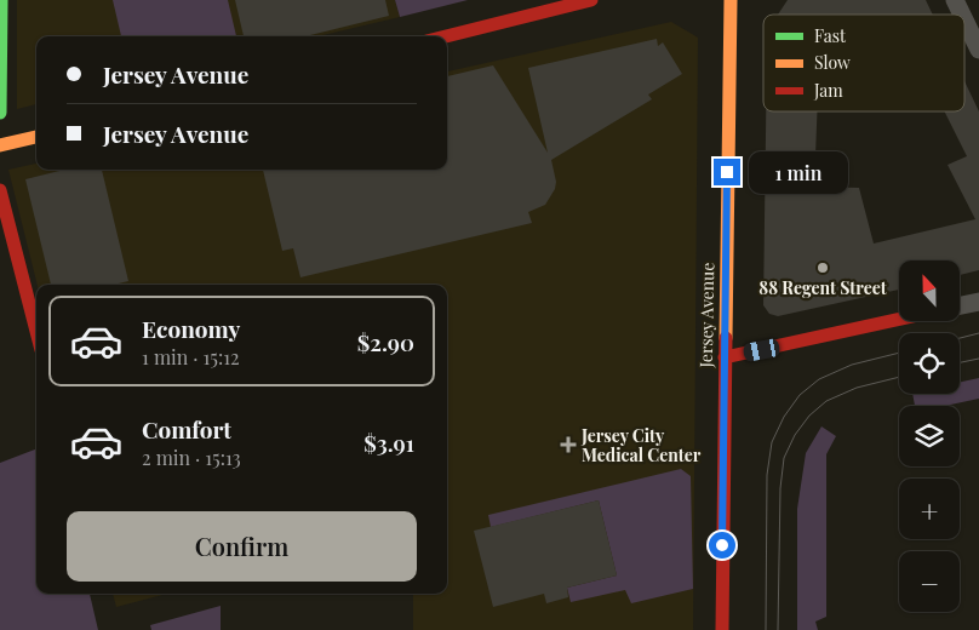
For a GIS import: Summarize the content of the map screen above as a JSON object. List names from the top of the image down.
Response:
{
  "streets": {
    "street": ["Jersey Avenue"]
  },
  "places": {
    "other": ["88 Regent Street"],
    "health": ["Jersey City Medical Center"]
  },
  "legend": ["Fast", "Slow", "Jam"],
  "north": "top",
  "page": {
    "banner": ["Jersey Avenue", "Jersey Avenue"],
    "bubble": "1 min",
    "map_buttons": ["+", "−"],
    "list": [
      {
        "name": "Economy",
        "note": "1 min · 15:12",
        "value": "$2.90"
      },
      {
        "name": "Comfort",
        "note": "2 min · 15:13",
        "value": "$3.91"
      }
    ],
    "buttons": "Confirm"
  }
}
